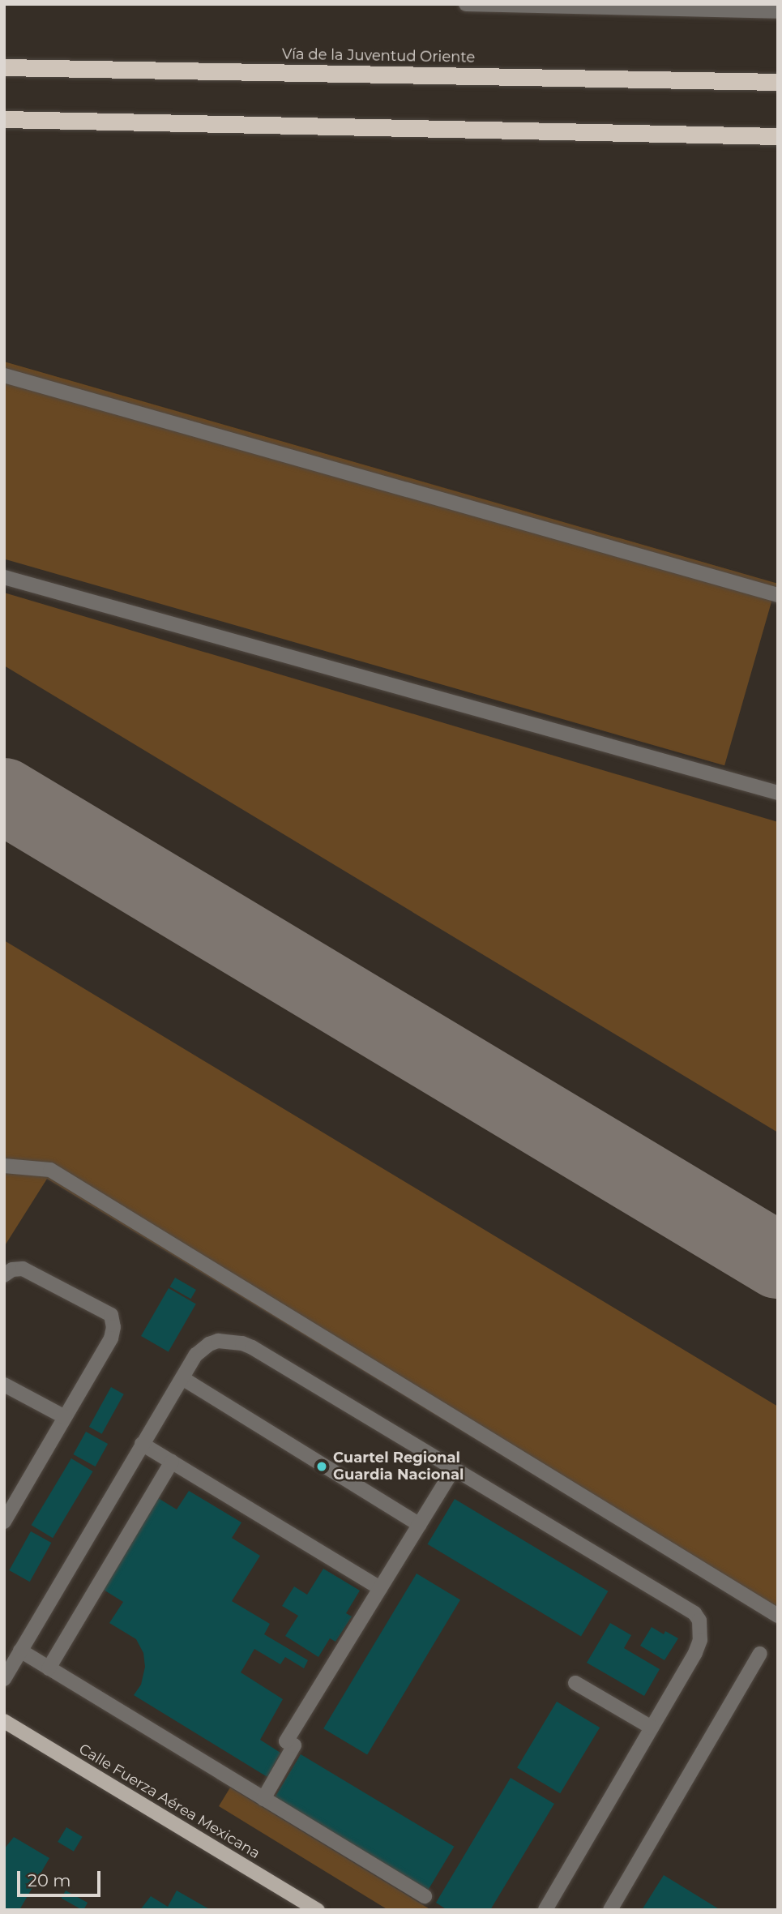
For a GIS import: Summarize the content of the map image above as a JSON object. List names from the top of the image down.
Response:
{
  "streets": {
    "highway": ["Vía de la Juventud Oriente"],
    "main road": ["Calle Fuerza Aérea Mexicana"]
  },
  "places": ["Cuartel Regional Guardia Nacional"],
  "scale_bar": "20 m"
}
